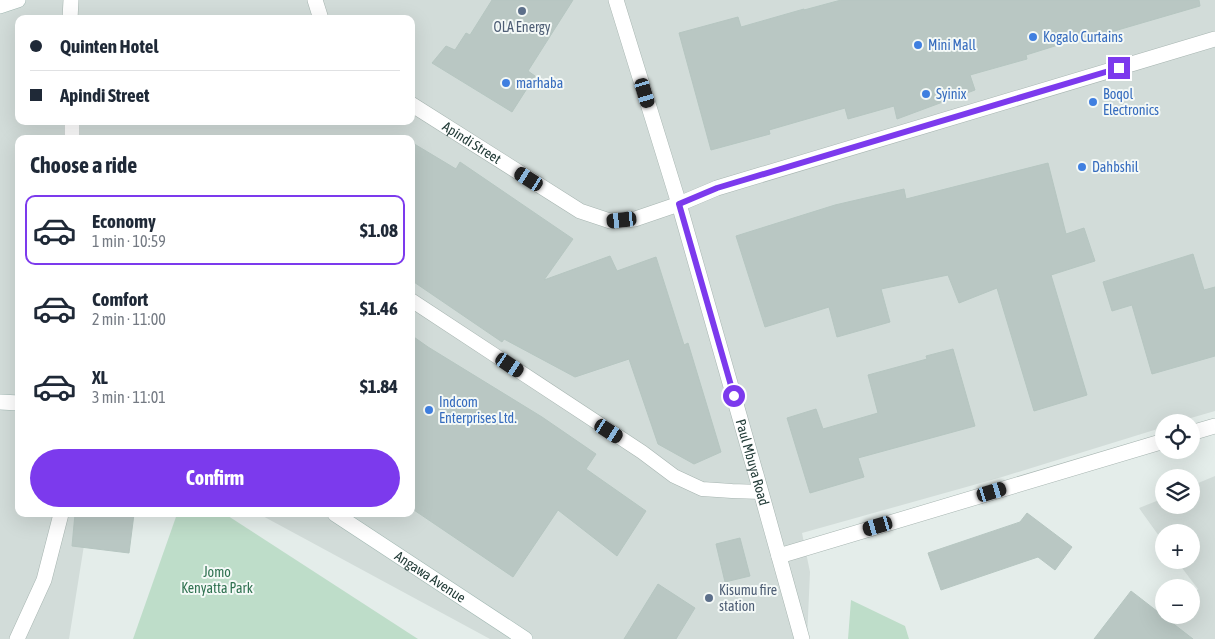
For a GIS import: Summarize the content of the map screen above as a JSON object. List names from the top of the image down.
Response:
{
  "streets": {
    "street": ["Apindi Street", "Paul Mbuya Road", "Angawa Avenue"]
  },
  "crossings": [
    ["Apindi Street", "Paul Mbuya Road"]
  ],
  "parks": ["Jomo Kenyatta Park"],
  "places": [
    "OLA Energy",
    "Kogalo Curtains",
    "Mini Mall",
    "marhaba",
    "Syinix",
    "Boqol Electronics",
    "Dahbshil",
    "Indcom Enterprises Ltd.",
    "Kisumu fire station"
  ],
  "page": {
    "banner": ["Quinten Hotel", "Apindi Street"],
    "heading": "Choose a ride",
    "list": [
      {
        "name": "Economy",
        "note": "1 min · 10:59",
        "value": "$1.08"
      },
      {
        "name": "Comfort",
        "note": "2 min · 11:00",
        "value": "$1.46"
      },
      {
        "name": "XL",
        "note": "3 min · 11:01",
        "value": "$1.84"
      }
    ],
    "map_buttons": ["+", "−"],
    "buttons": "Confirm"
  }
}
